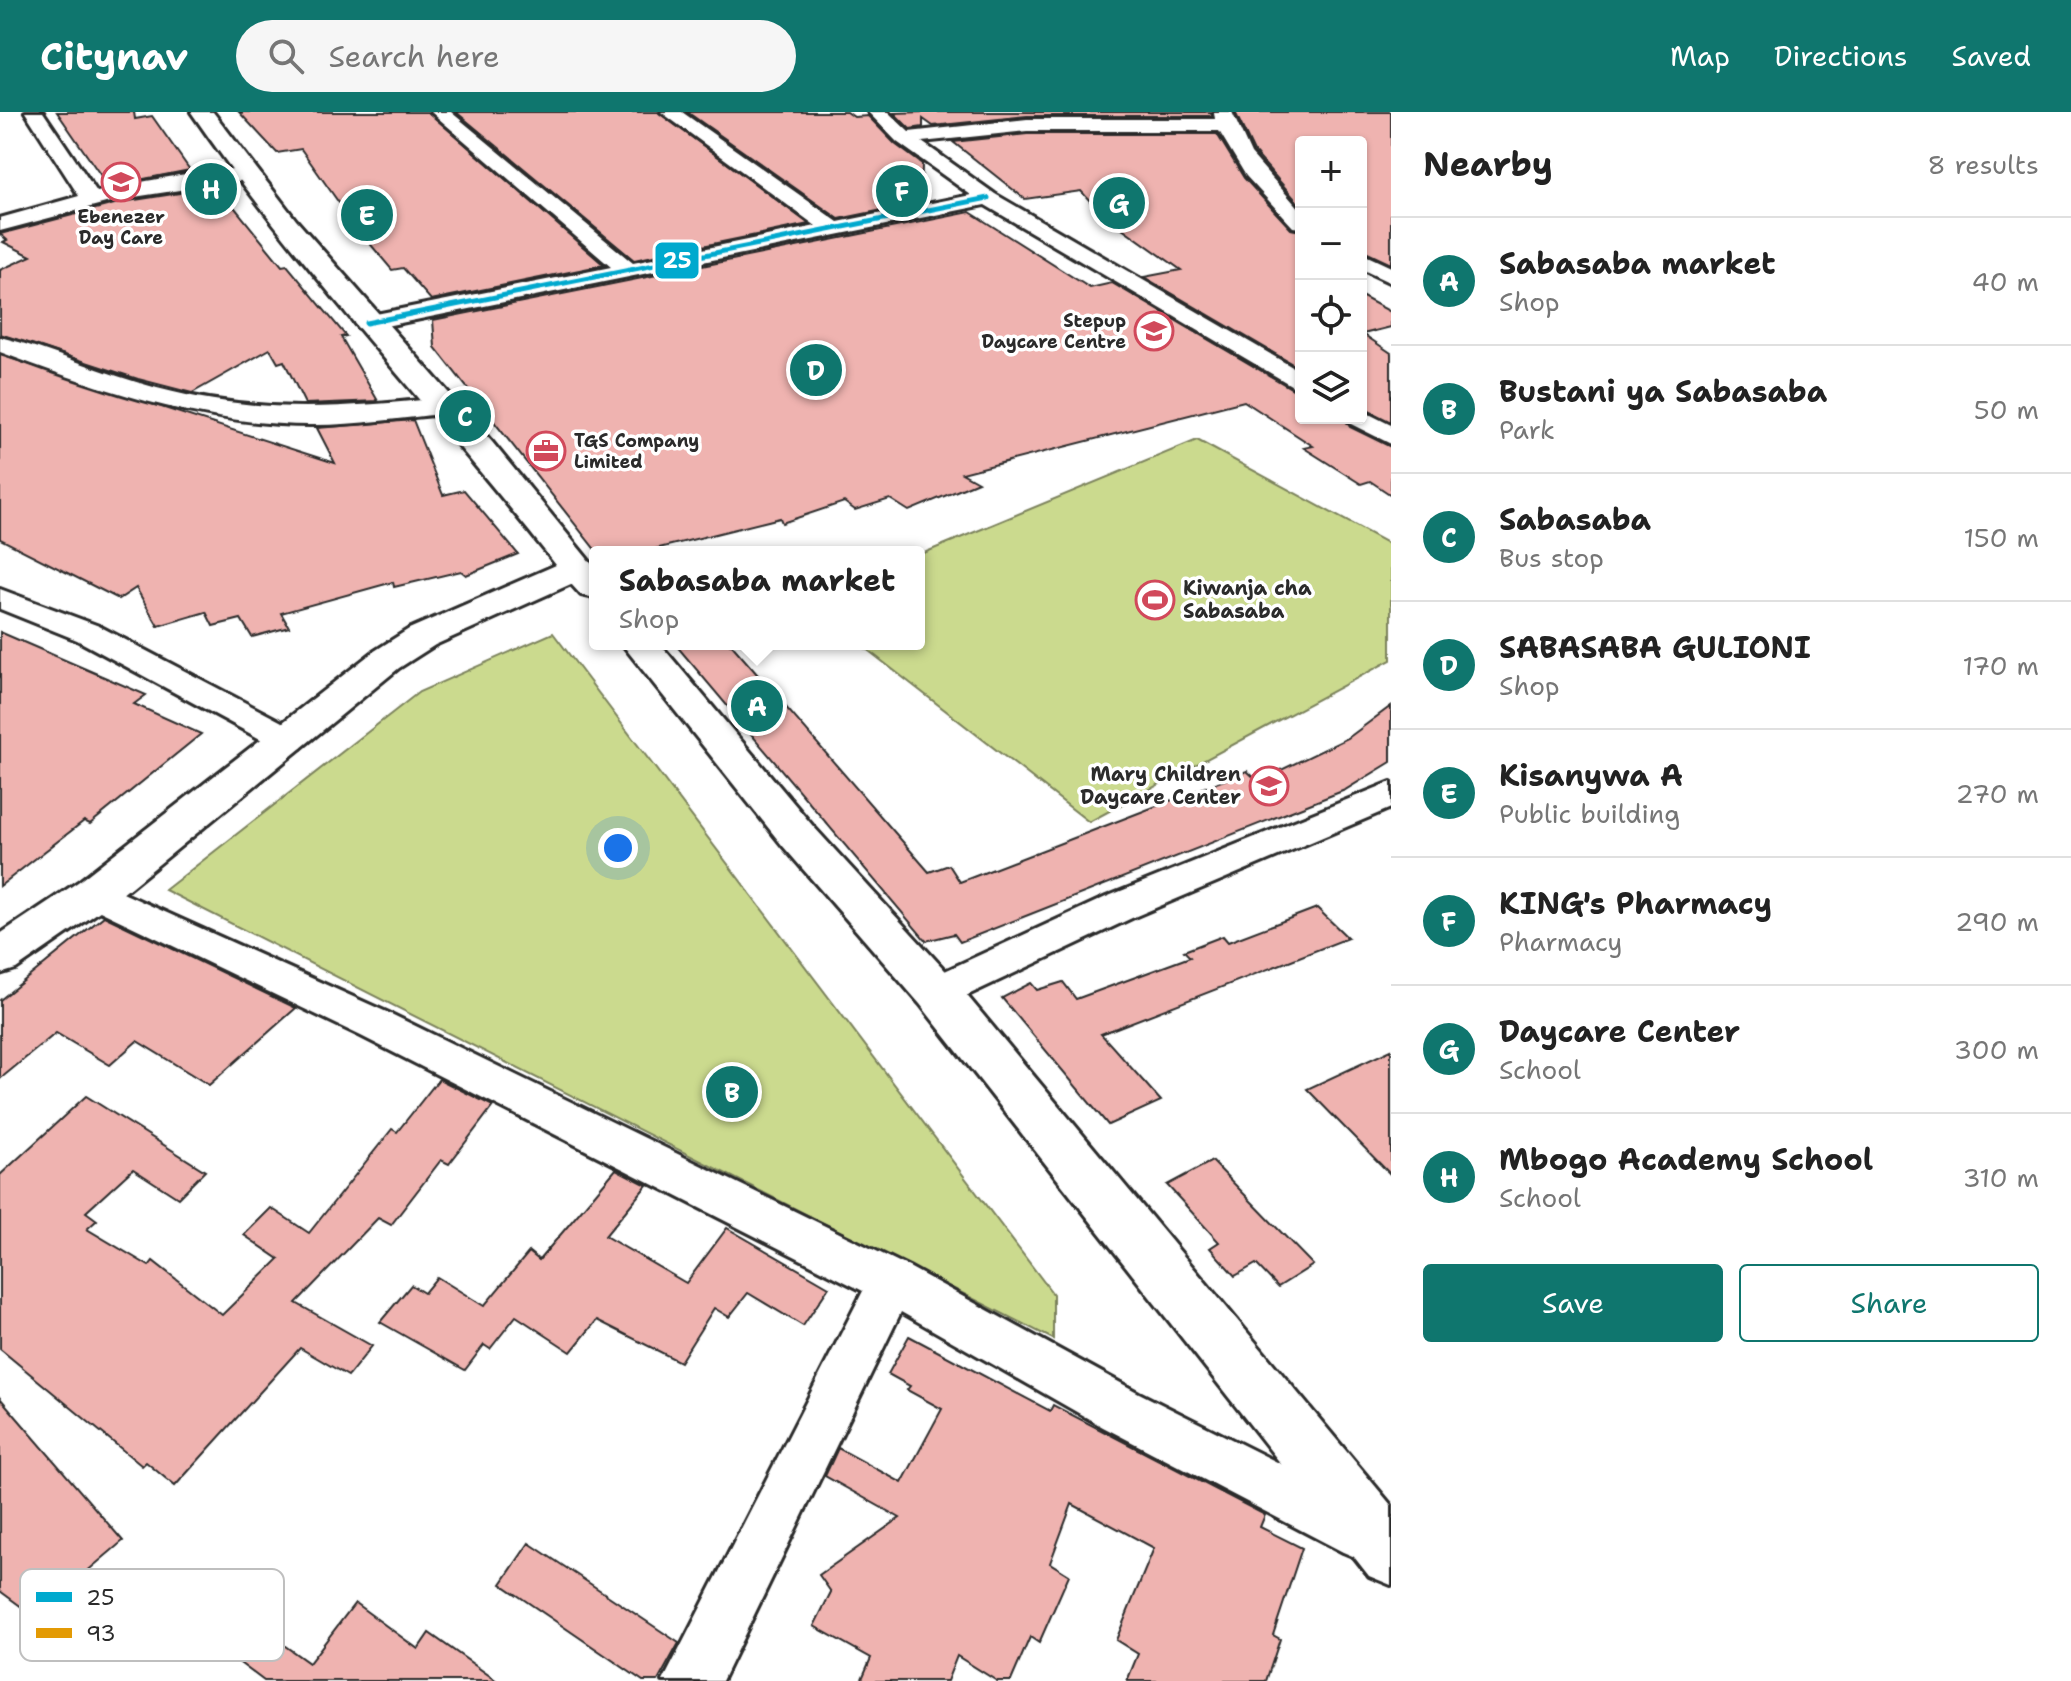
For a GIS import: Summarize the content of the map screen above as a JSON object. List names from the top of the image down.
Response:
{
  "places": {
    "school or university": ["Ebenezer Day Care", "Stepup Daycare Centre", "Mary Children Daycare Center"],
    "office": ["TGS Company Limited"],
    "sports": ["Kiwanja cha Sabasaba"]
  },
  "lines": ["transit line 25"],
  "legend": ["25", "93"],
  "page": {
    "header": "Citynav",
    "search": "Search here",
    "nav": ["Map", "Directions", "Saved"],
    "heading": ["Nearby", "8 results"],
    "map_buttons": ["+", "−"],
    "pins": [
      "H",
      "F",
      "G",
      "E",
      "D",
      "C",
      "A",
      "B"
    ],
    "list": [
      {
        "mark": "A",
        "name": "Sabasaba market",
        "note": "Shop",
        "value": "40 m"
      },
      {
        "mark": "B",
        "name": "Bustani ya Sabasaba",
        "note": "Park",
        "value": "50 m"
      },
      {
        "mark": "C",
        "name": "Sabasaba",
        "note": "Bus stop",
        "value": "150 m"
      },
      {
        "mark": "D",
        "name": "SABASABA GULIONI",
        "note": "Shop",
        "value": "170 m"
      },
      {
        "mark": "E",
        "name": "Kisanywa A",
        "note": "Public building",
        "value": "270 m"
      },
      {
        "mark": "F",
        "name": "KING's Pharmacy",
        "note": "Pharmacy",
        "value": "290 m"
      },
      {
        "mark": "G",
        "name": "Daycare Center",
        "note": "School",
        "value": "300 m"
      },
      {
        "mark": "H",
        "name": "Mbogo Academy School",
        "note": "School",
        "value": "310 m"
      }
    ],
    "popup": ["Sabasaba market", "Shop"],
    "buttons": ["Save", "Share"]
  }
}
